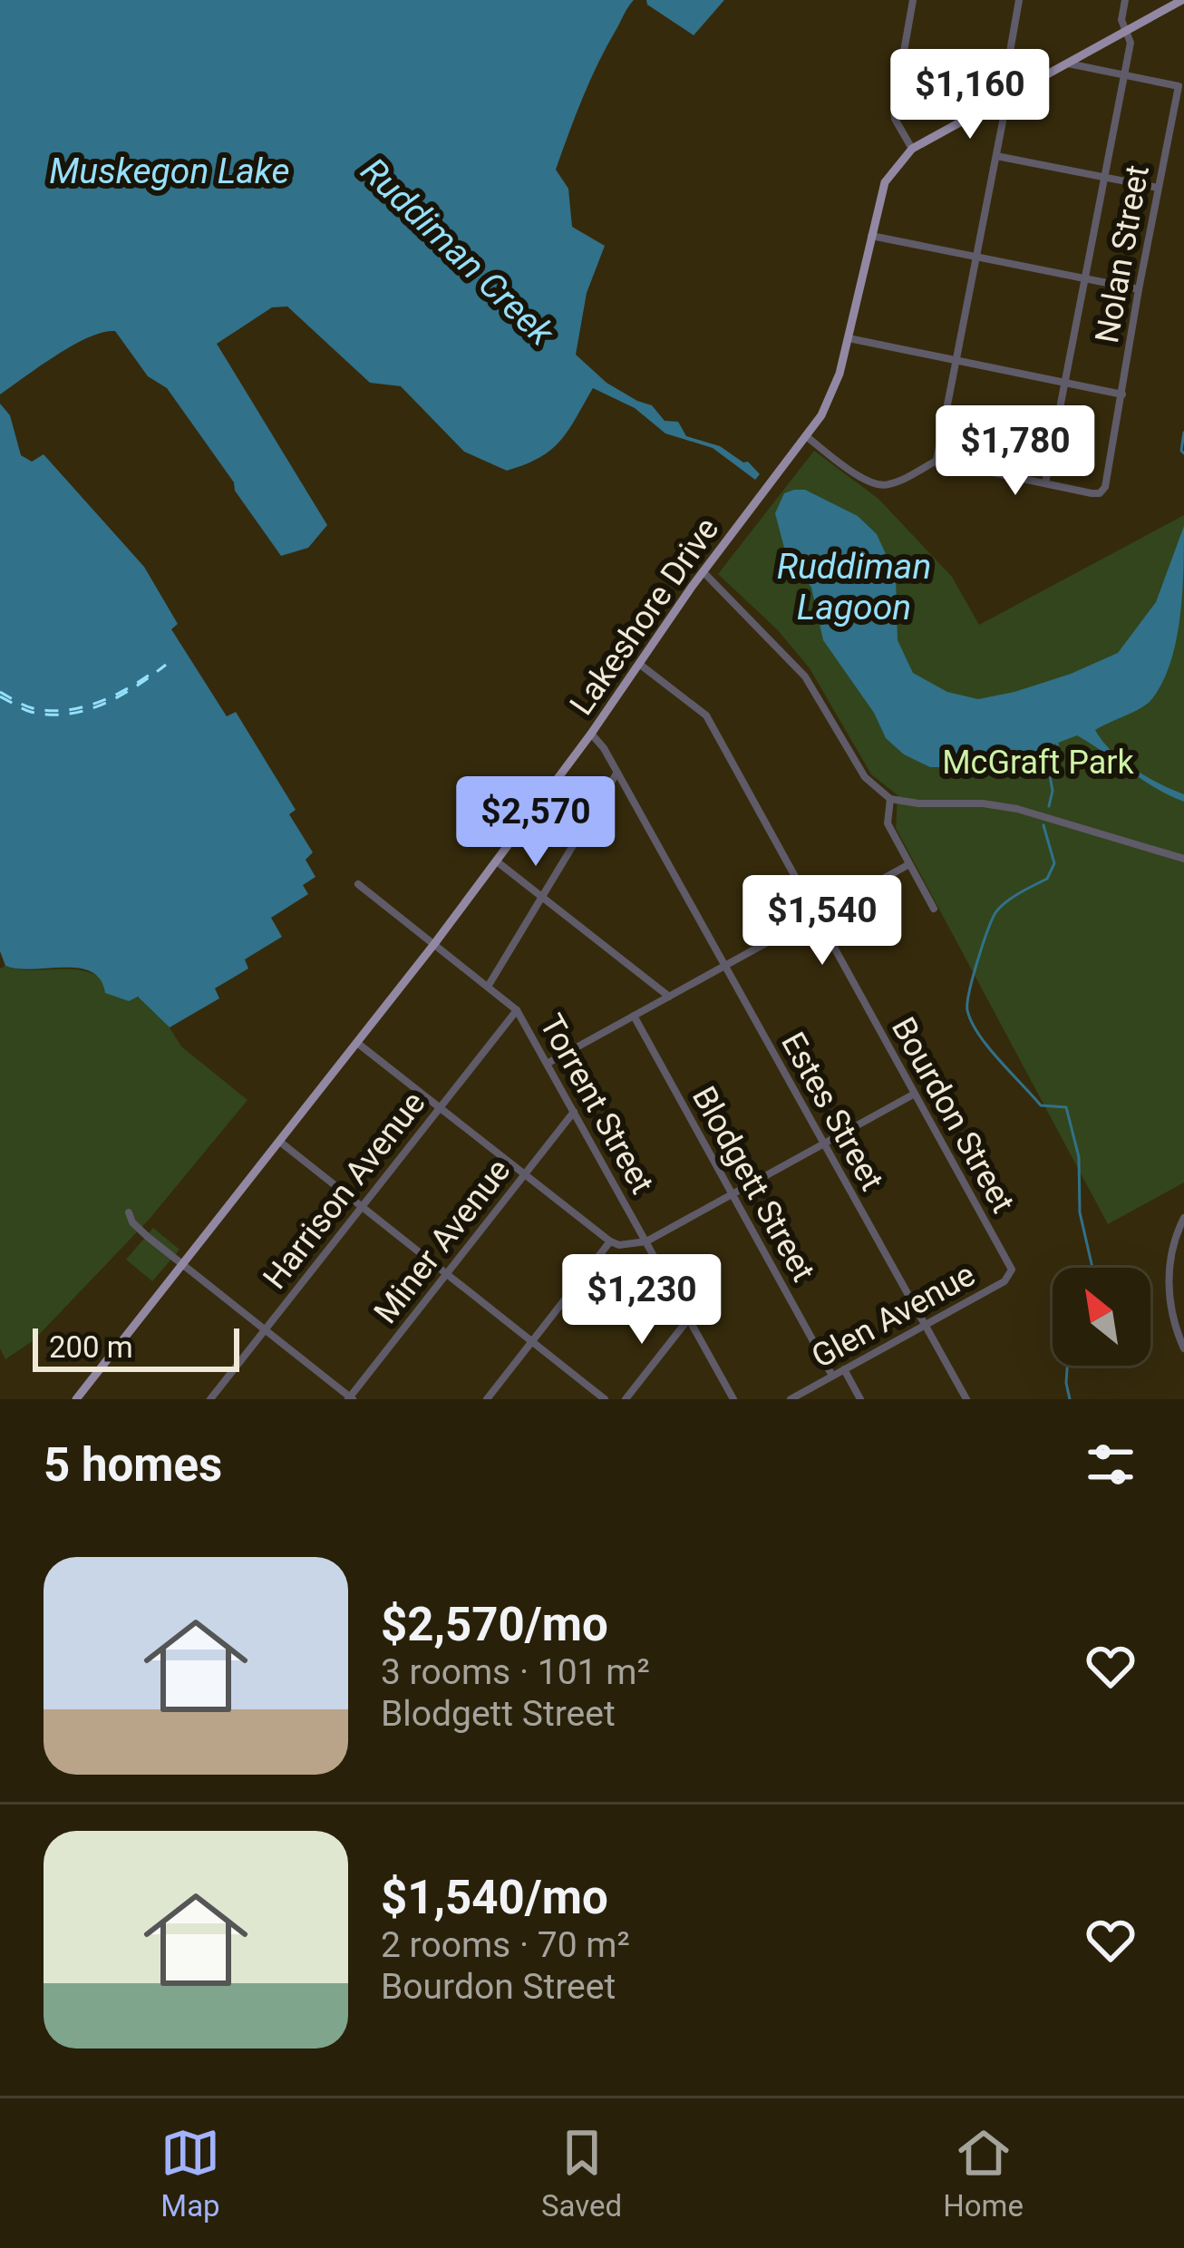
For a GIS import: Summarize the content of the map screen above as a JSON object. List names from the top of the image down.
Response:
{
  "streets": {
    "main road": ["Lakeshore Drive"],
    "street": [
      "Nolan Street",
      "Torrent Street",
      "Estes Street",
      "Bourdon Street",
      "Blodgett Street",
      "Harrison Avenue",
      "Miner Avenue",
      "Glen Avenue"
    ]
  },
  "crossings": [
    ["Lakeshore Drive", "Torrent Street"],
    ["Lakeshore Drive", "Estes Street"],
    ["Lakeshore Drive", "Bourdon Street"],
    ["Torrent Street", "Harrison Avenue"],
    ["Torrent Street", "Miner Avenue"],
    ["Estes Street", "Glen Avenue"],
    ["Bourdon Street", "Glen Avenue"],
    ["Blodgett Street", "Glen Avenue"]
  ],
  "water": ["Muskegon Lake", "Ruddiman Creek", "Ruddiman Lagoon"],
  "parks": ["McGraft Park"],
  "scale_bar": "200 m",
  "north": "top left",
  "page": {
    "price": [
      "$1,160",
      "$1,780",
      "$2,570",
      "$1,540",
      "$1,230"
    ],
    "scale": "200 m",
    "heading": "5 homes",
    "list": [
      {
        "name": "$2,570/mo",
        "note": "3 rooms · 101 m² · Blodgett Street"
      },
      {
        "name": "$1,540/mo",
        "note": "2 rooms · 70 m² · Bourdon Street"
      }
    ],
    "tabs": ["Map", "Saved", "Home"]
  }
}
